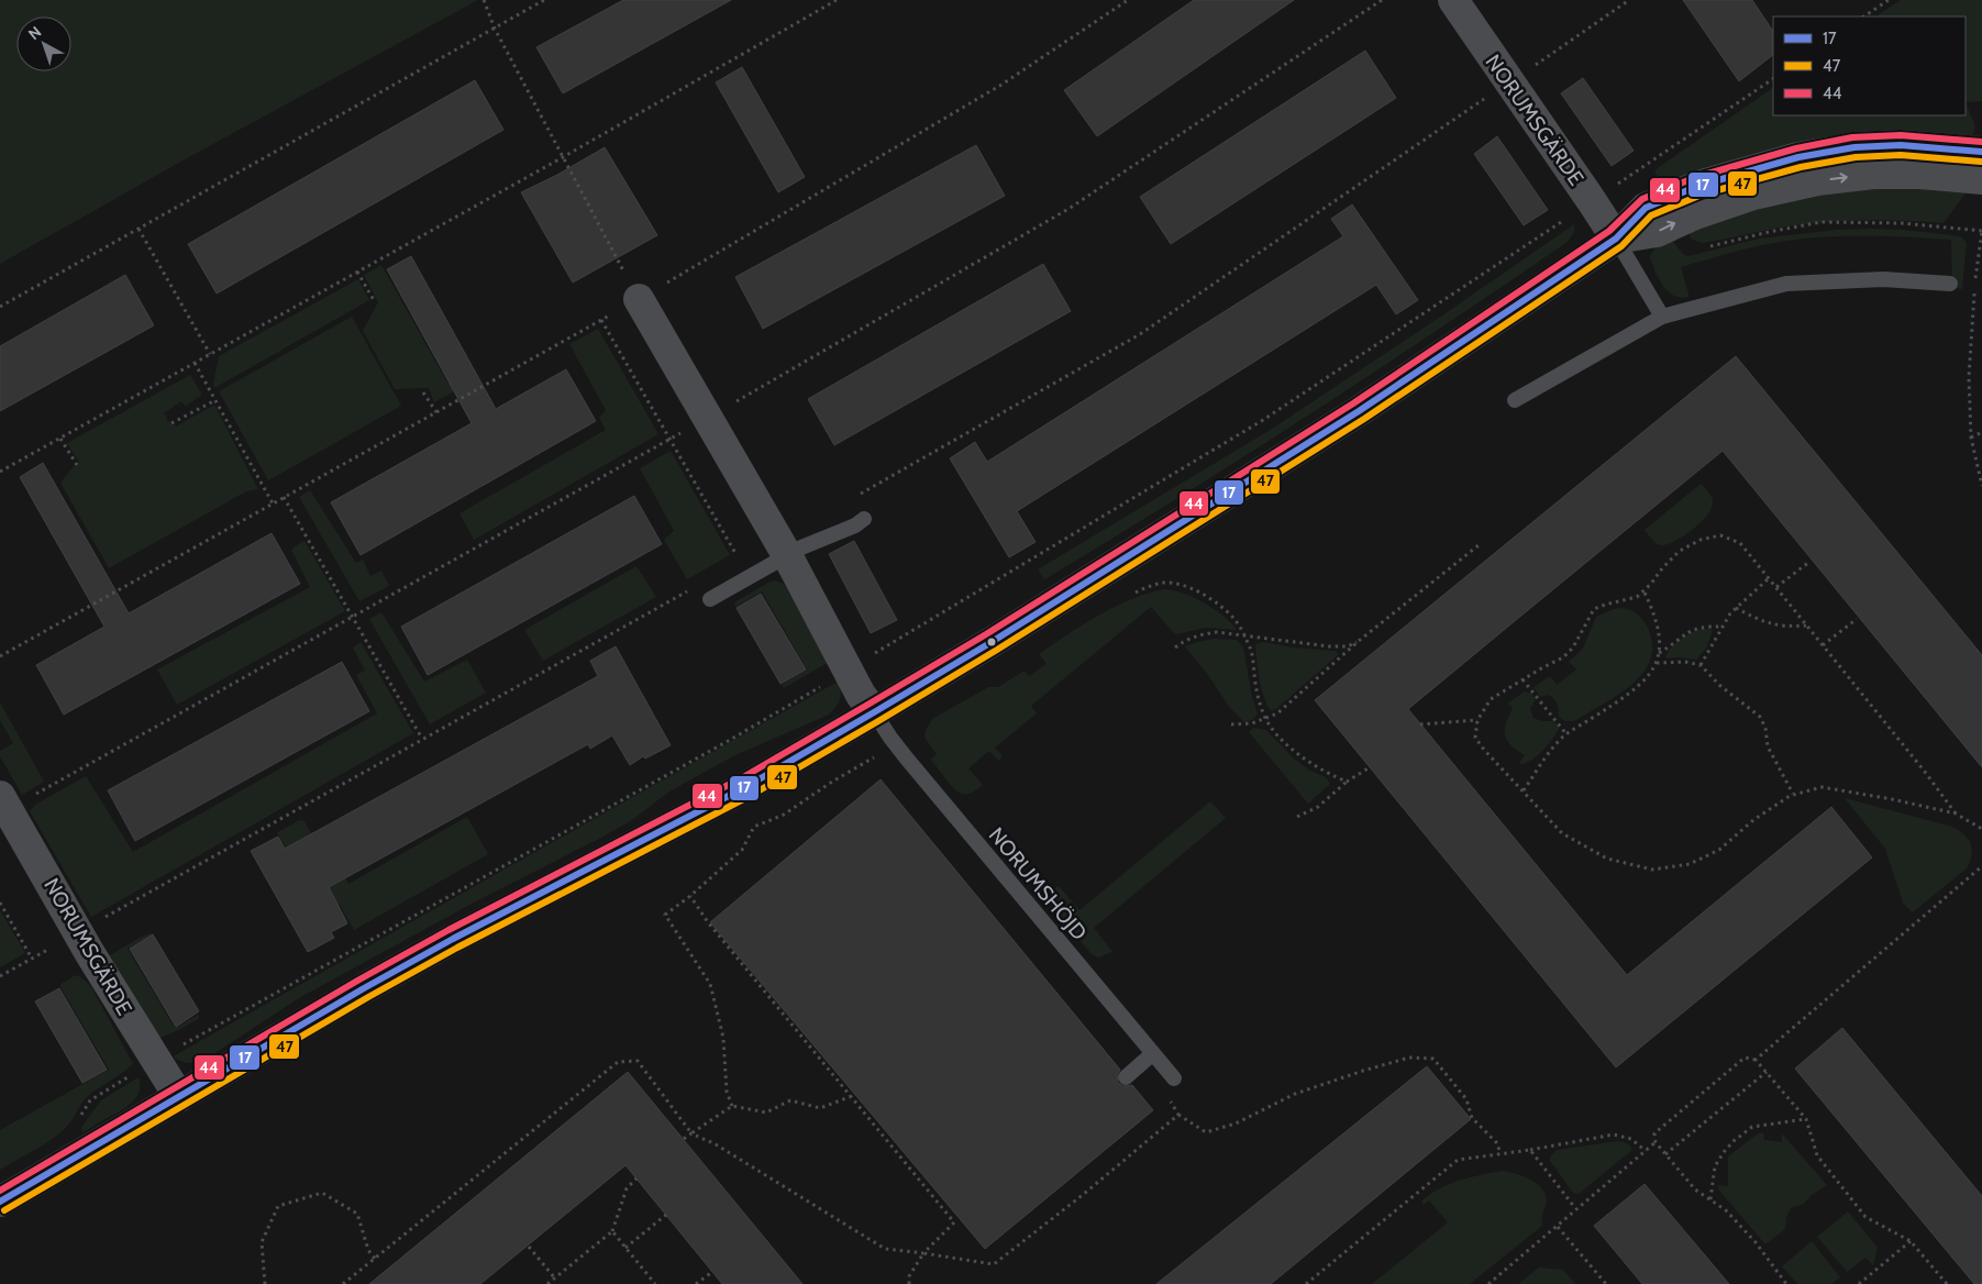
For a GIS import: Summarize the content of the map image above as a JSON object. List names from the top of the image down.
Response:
{
  "streets": {
    "street": ["NORUMSGÄRDE"],
    "lane": ["NORUMSHÖJD"]
  },
  "lines": ["transit line 44", "transit line 17", "transit line 47"],
  "legend": ["17", "47", "44"],
  "north": "top left"
}
